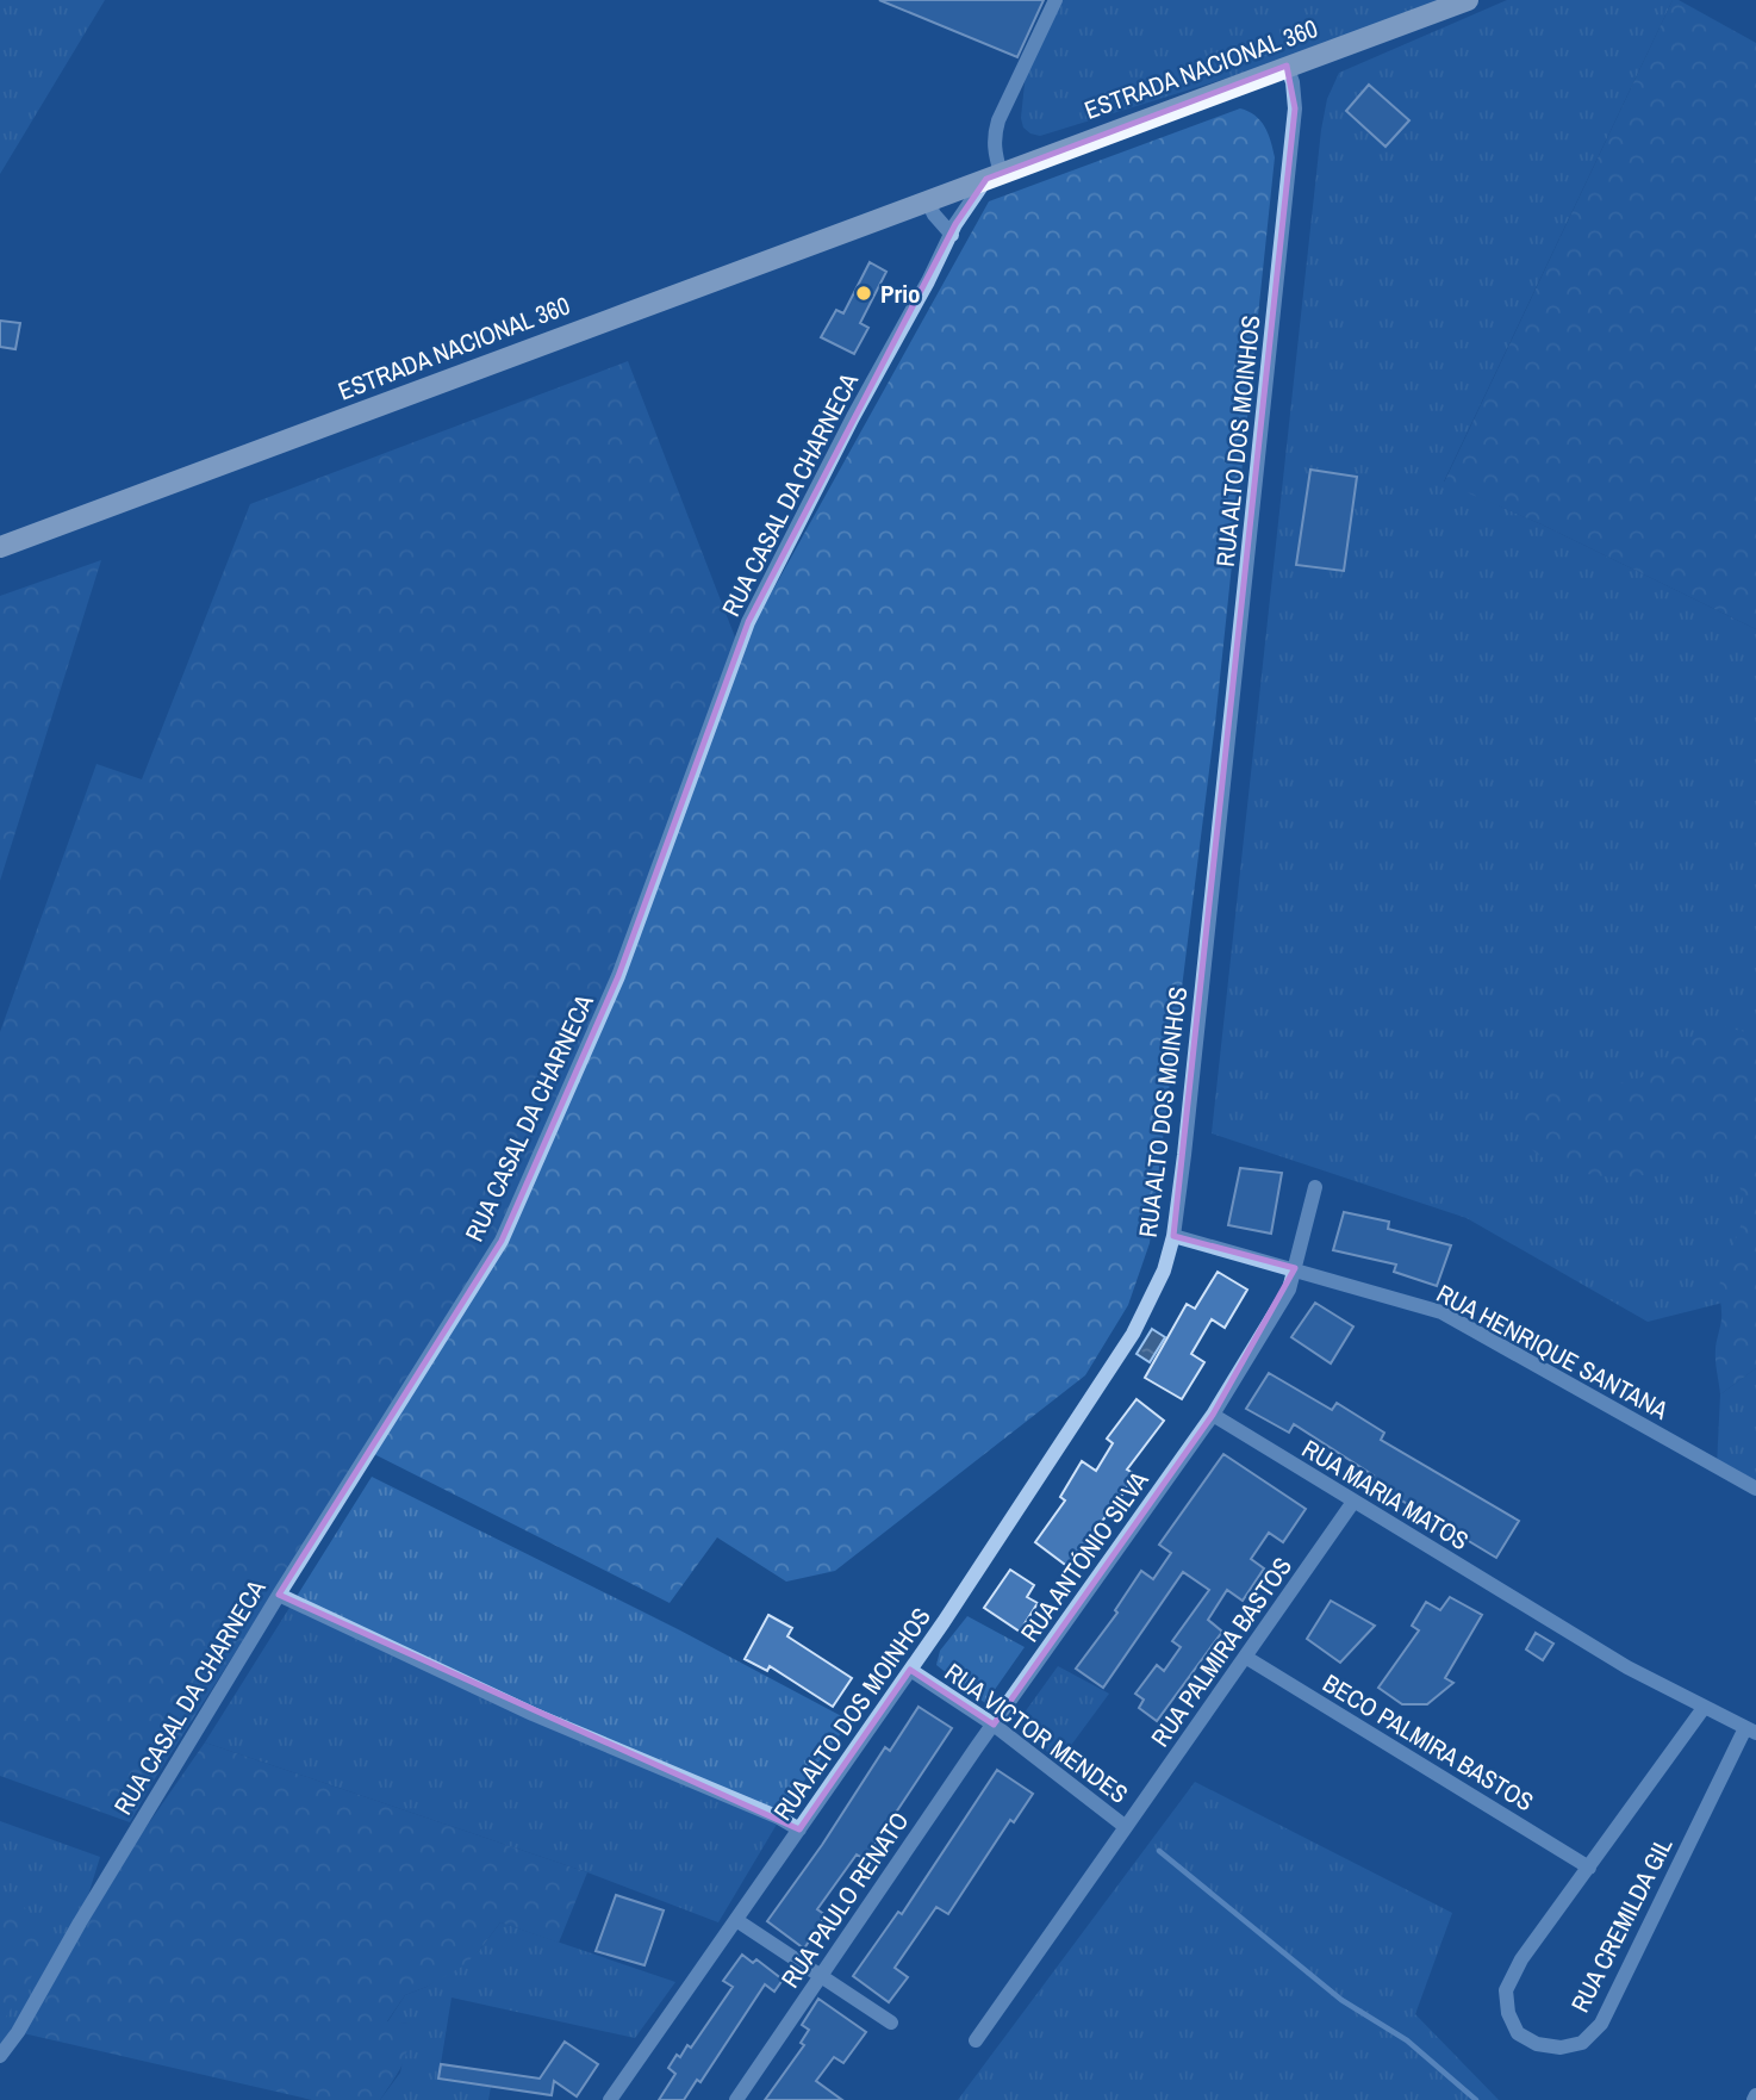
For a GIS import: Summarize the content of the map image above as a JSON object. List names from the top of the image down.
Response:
{
  "streets": {
    "main road": ["ESTRADA NACIONAL 360"],
    "street": [
      "RUA ALTO DOS MOINHOS",
      "RUA CASAL DA CHARNECA",
      "RUA HENRIQUE SANTANA",
      "RUA MARIA MATOS",
      "RUA ANTÓNIO SILVA",
      "RUA PALMIRA BASTOS",
      "RUA VICTOR MENDES",
      "BECO PALMIRA BASTOS",
      "RUA PAULO RENATO",
      "RUA CREMILDA GIL"
    ]
  },
  "crossings": [
    ["ESTRADA NACIONAL 360", "RUA ALTO DOS MOINHOS"],
    ["ESTRADA NACIONAL 360", "RUA CASAL DA CHARNECA"],
    ["RUA ALTO DOS MOINHOS", "RUA HENRIQUE SANTANA"],
    ["RUA ALTO DOS MOINHOS", "RUA VICTOR MENDES"],
    ["RUA MARIA MATOS", "RUA ANTÓNIO SILVA"],
    ["RUA MARIA MATOS", "RUA PALMIRA BASTOS"],
    ["RUA MARIA MATOS", "RUA CREMILDA GIL"],
    ["RUA ANTÓNIO SILVA", "RUA VICTOR MENDES"],
    ["RUA ANTÓNIO SILVA", "RUA PAULO RENATO"],
    ["RUA PALMIRA BASTOS", "RUA VICTOR MENDES"],
    ["RUA PALMIRA BASTOS", "BECO PALMIRA BASTOS"],
    ["RUA VICTOR MENDES", "RUA PAULO RENATO"],
    ["BECO PALMIRA BASTOS", "RUA CREMILDA GIL"]
  ],
  "places": ["Prio"]
}
